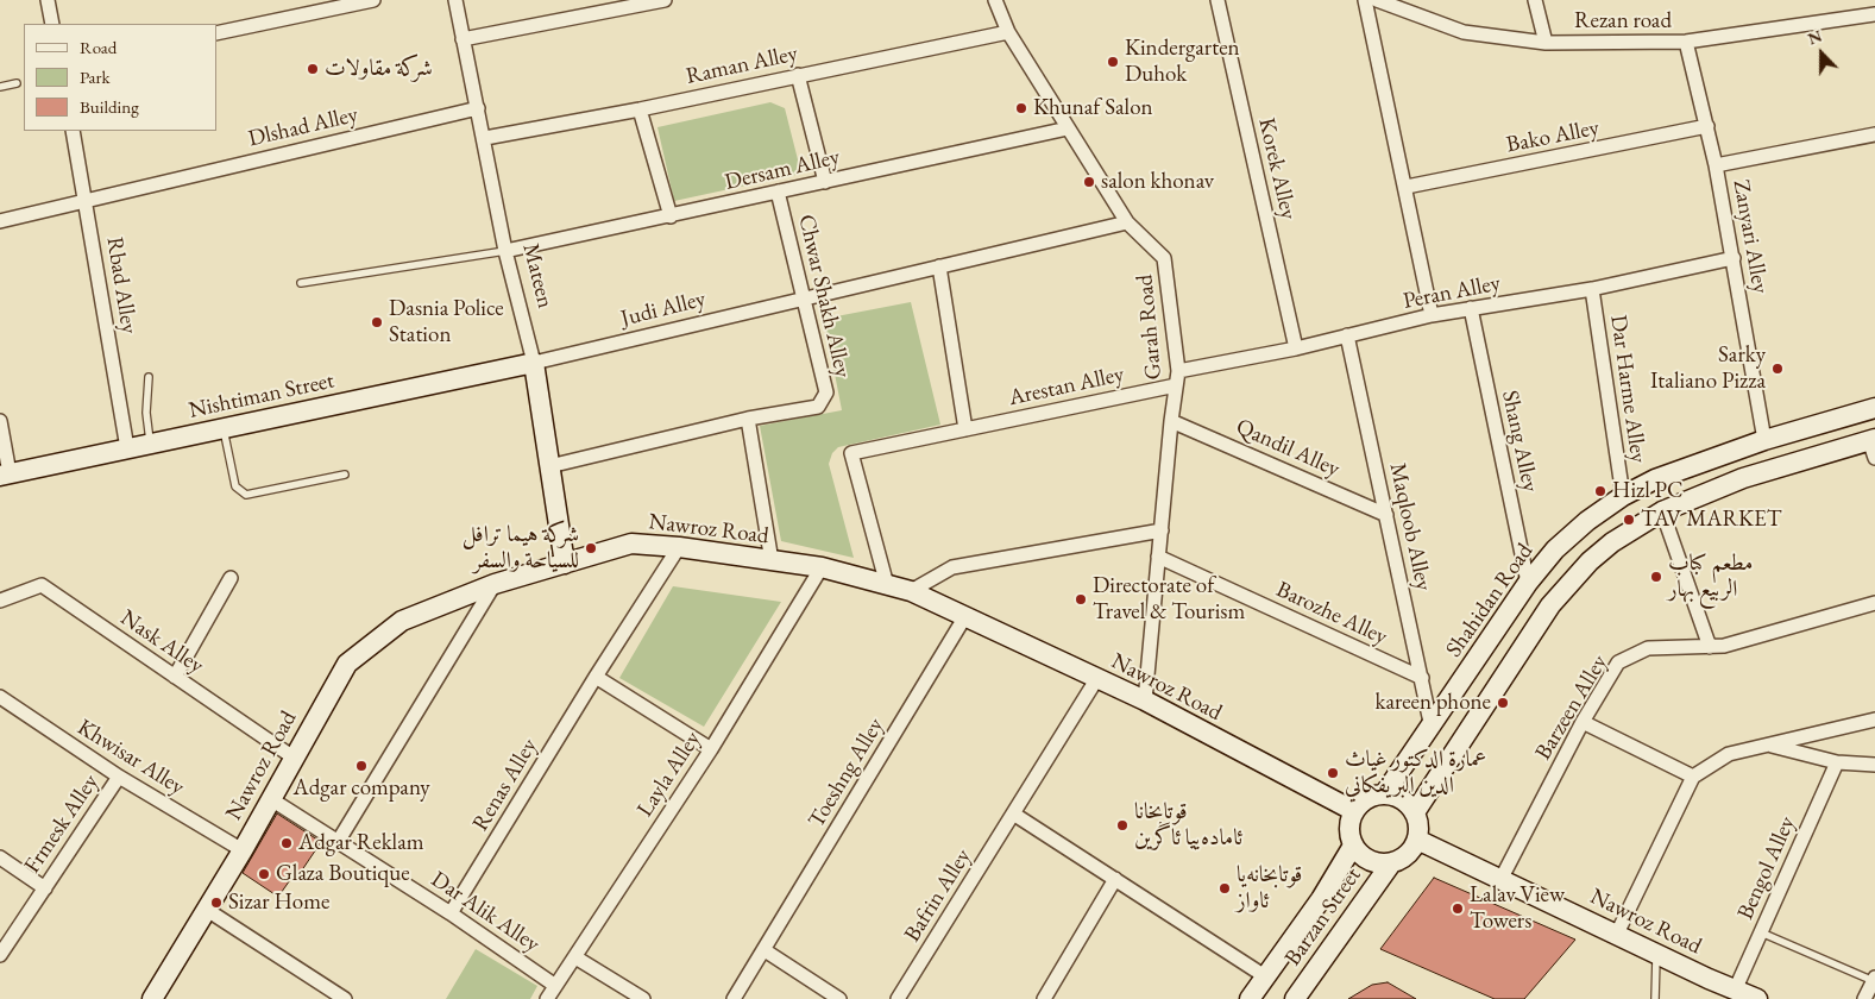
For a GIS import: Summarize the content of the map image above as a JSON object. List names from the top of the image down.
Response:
{
  "streets": {
    "street": [
      "Rezan road",
      "Raman Alley",
      "Dlshad Alley",
      "Bako Alley",
      "Korek Alley",
      "Dersam Alley",
      "Zanyari Alley",
      "Mateen",
      "Rbad Alley",
      "Peran Alley",
      "Chwar Shakh Alley",
      "Judi Alley",
      "Garah Road",
      "Arestan Alley",
      "Dar Harme Alley",
      "Nishtiman Street",
      "Shang Alley",
      "Qandil Alley",
      "Maqloob Alley",
      "Nawroz Road",
      "Shahidan Road",
      "Barozhe Alley",
      "Nask Alley",
      "Barzeen Alley",
      "Khwisar Alley",
      "Toeshng Alley",
      "Layla Alley",
      "Renas Alley",
      "Frmesk Alley",
      "Bengol Alley",
      "Bafrin Alley",
      "Dar Alik Alley",
      "Barzan Street"
    ]
  },
  "crossings": [
    ["Rezan road", "Zanyari Alley"],
    ["Raman Alley", "Mateen"],
    ["Raman Alley", "Garah Road"],
    ["Dlshad Alley", "Mateen"],
    ["Dlshad Alley", "Rbad Alley"],
    ["Bako Alley", "Zanyari Alley"],
    ["Korek Alley", "Peran Alley"],
    ["Dersam Alley", "Mateen"],
    ["Dersam Alley", "Chwar Shakh Alley"],
    ["Dersam Alley", "Garah Road"],
    ["Zanyari Alley", "Peran Alley"],
    ["Zanyari Alley", "Shahidan Road"],
    ["Mateen", "Judi Alley"],
    ["Mateen", "Nishtiman Street"],
    ["Mateen", "Nawroz Road"],
    ["Rbad Alley", "Nishtiman Street"],
    ["Peran Alley", "Garah Road"],
    ["Peran Alley", "Dar Harme Alley"],
    ["Peran Alley", "Shang Alley"],
    ["Peran Alley", "Maqloob Alley"],
    ["Chwar Shakh Alley", "Judi Alley"],
    ["Judi Alley", "Garah Road"],
    ["Judi Alley", "Nishtiman Street"],
    ["Garah Road", "Arestan Alley"],
    ["Garah Road", "Qandil Alley"],
    ["Garah Road", "Nawroz Road"],
    ["Garah Road", "Barozhe Alley"],
    ["Arestan Alley", "Nawroz Road"],
    ["Dar Harme Alley", "Shahidan Road"],
    ["Shang Alley", "Shahidan Road"],
    ["Qandil Alley", "Maqloob Alley"],
    ["Maqloob Alley", "Shahidan Road"],
    ["Maqloob Alley", "Barozhe Alley"],
    ["Nawroz Road", "Shahidan Road"],
    ["Nawroz Road", "Nask Alley"],
    ["Nawroz Road", "Barzeen Alley"],
    ["Nawroz Road", "Khwisar Alley"],
    ["Nawroz Road", "Toeshng Alley"],
    ["Nawroz Road", "Layla Alley"],
    ["Nawroz Road", "Renas Alley"],
    ["Nawroz Road", "Bengol Alley"],
    ["Nawroz Road", "Bafrin Alley"],
    ["Nawroz Road", "Dar Alik Alley"],
    ["Nawroz Road", "Barzan Street"],
    ["Shahidan Road", "Barzan Street"],
    ["Khwisar Alley", "Frmesk Alley"],
    ["Layla Alley", "Dar Alik Alley"],
    ["Renas Alley", "Dar Alik Alley"]
  ],
  "places": [
    "Kindergarten Duhok",
    "شركة مقاولات",
    "Khunaf Salon",
    "salon khonav",
    "Dasnia Police Station",
    "Sarky Italiano Pizza",
    "Hizl PC",
    "TAV MARKET",
    "شركة هيما ترافل للسياحة والسفر",
    "مطعم كباب الربيع بهار",
    "Directorate of Travel & Tourism",
    "kareen phone",
    "Adgar company",
    "عمارة الدكتور غياث الدين البريفكاني",
    "قوتابخانا ئامادەییا ئاگرین",
    "Adgar Reklam",
    "Glaza Boutique",
    "قوتابخانەیا ئاواز",
    "Sizar Home",
    "Lalav View Towers"
  ],
  "legend": ["Road", "Park", "Building"],
  "north": "top"
}
